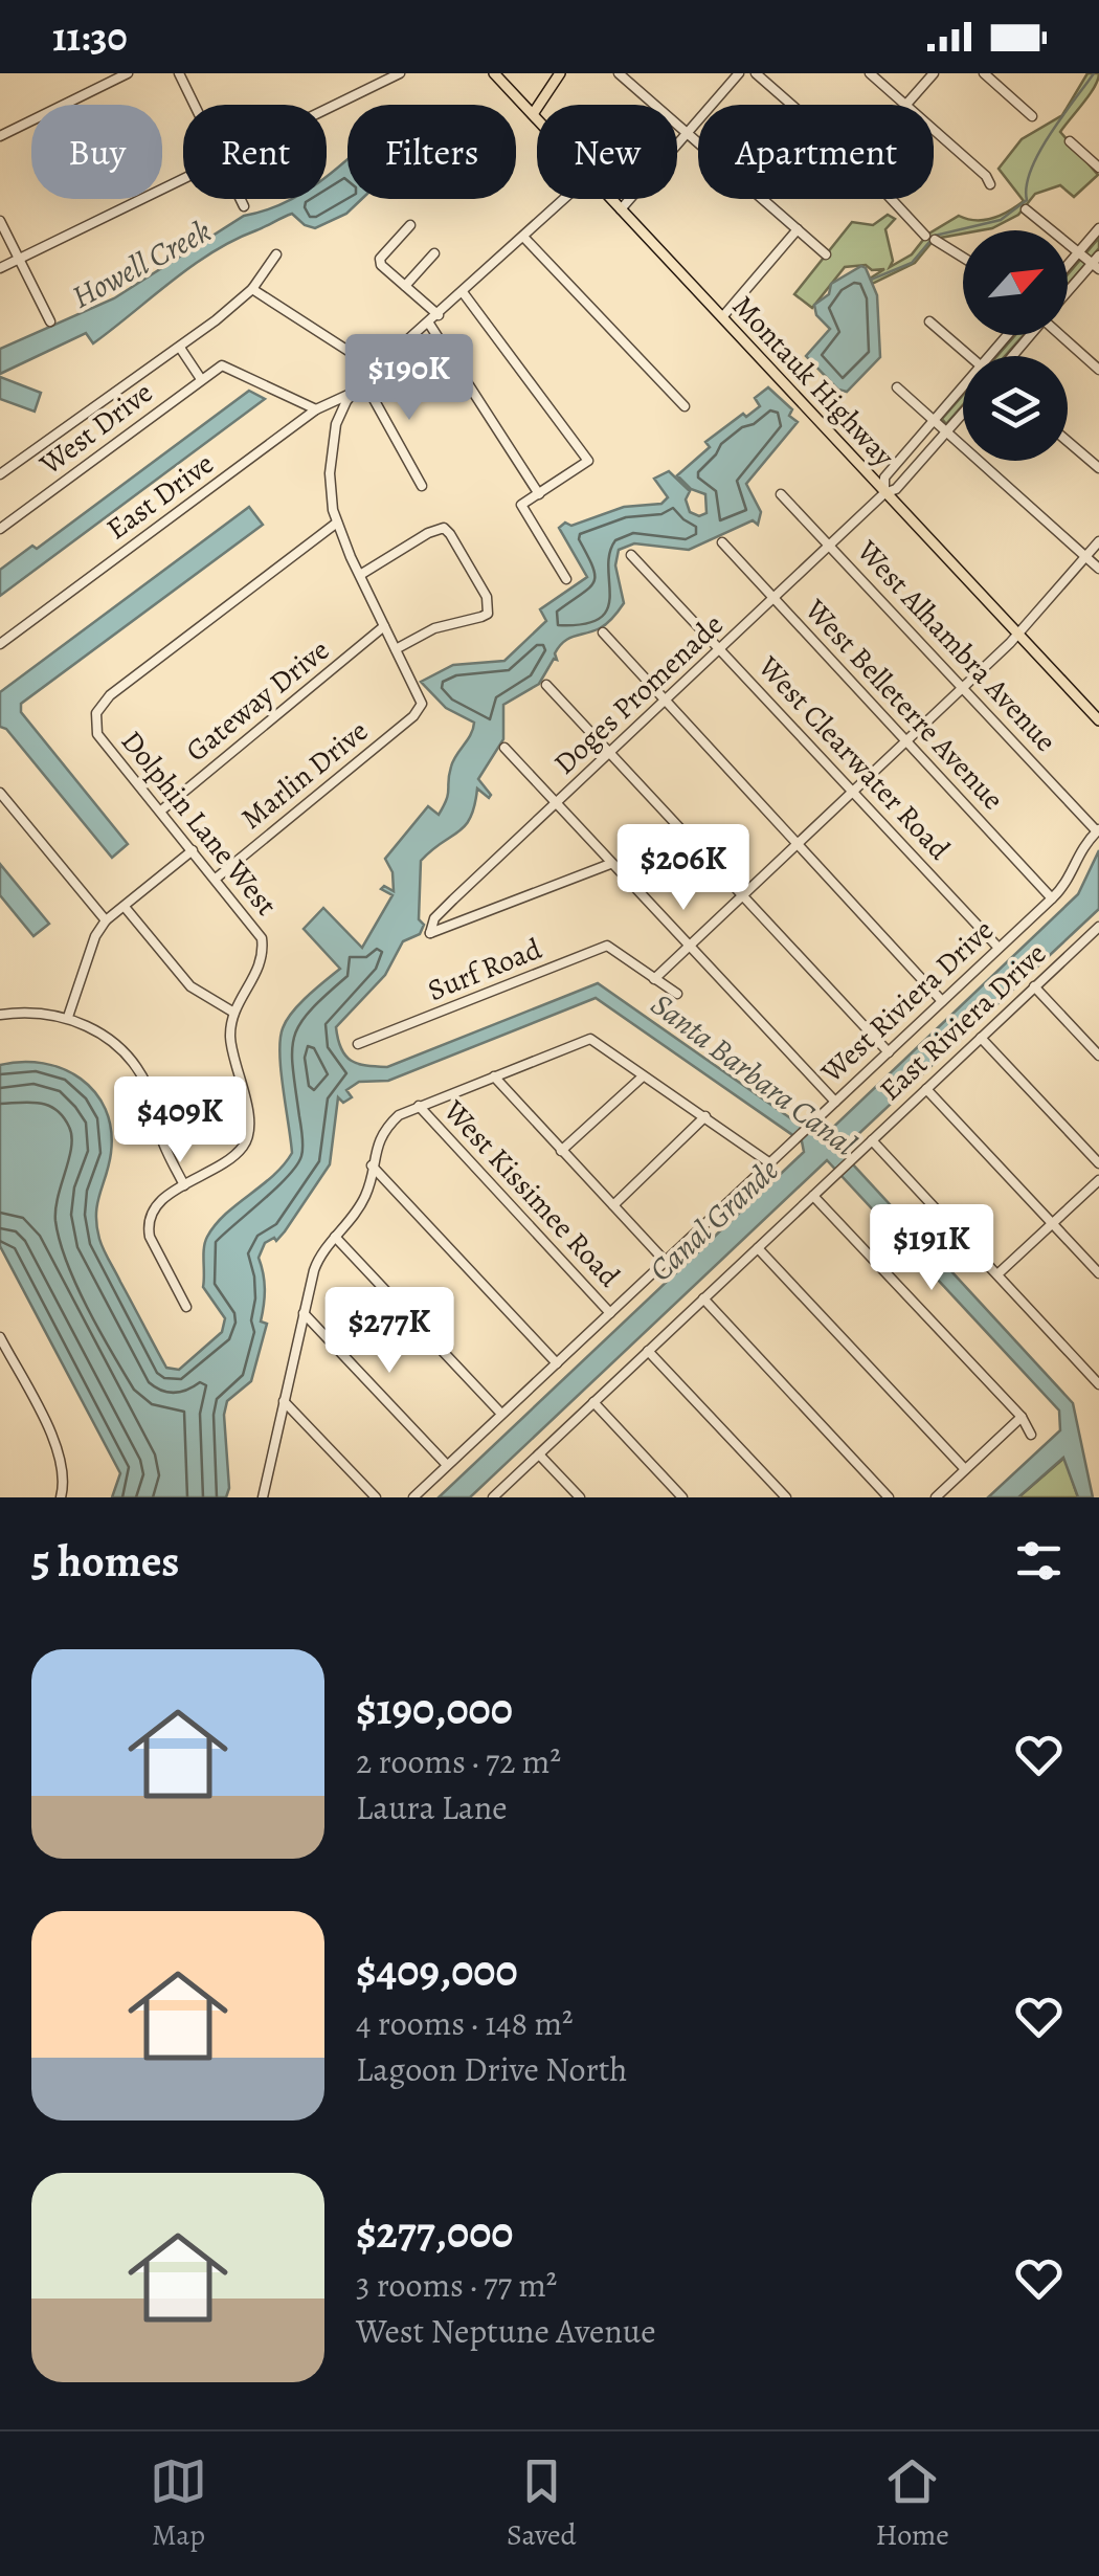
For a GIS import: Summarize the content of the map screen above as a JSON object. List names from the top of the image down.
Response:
{
  "streets": {
    "main road": ["Montauk Highway"],
    "street": [
      "West Drive",
      "East Drive",
      "West Alhambra Avenue",
      "Doges Promenade",
      "Gateway Drive",
      "West Belleterre Avenue",
      "West Clearwater Road",
      "Marlin Drive",
      "Dolphin Lane West",
      "Surf Road",
      "West Riviera Drive",
      "East Riviera Drive",
      "West Kissimee Road"
    ]
  },
  "crossings": [
    ["Montauk Highway", "Doges Promenade"],
    ["West Drive", "East Drive"],
    ["West Alhambra Avenue", "Doges Promenade"],
    ["West Alhambra Avenue", "West Riviera Drive"],
    ["Doges Promenade", "West Belleterre Avenue"],
    ["Doges Promenade", "West Clearwater Road"],
    ["Gateway Drive", "Dolphin Lane West"],
    ["West Belleterre Avenue", "West Riviera Drive"],
    ["West Clearwater Road", "West Riviera Drive"],
    ["Marlin Drive", "Dolphin Lane West"],
    ["West Riviera Drive", "West Kissimee Road"]
  ],
  "water": ["Howell Creek", "Santa Barbara Canal", "Canal Grande"],
  "north": "top right",
  "page": {
    "status": "11:30",
    "chip": [
      "Buy",
      "Rent",
      "Filters",
      "New",
      "Apartment"
    ],
    "price": [
      "$190K",
      "$206K",
      "$409K",
      "$191K",
      "$277K"
    ],
    "heading": "5 homes",
    "list": [
      {
        "name": "$190,000",
        "note": "2 rooms · 72 m² · Laura Lane"
      },
      {
        "name": "$409,000",
        "note": "4 rooms · 148 m² · Lagoon Drive North"
      },
      {
        "name": "$277,000",
        "note": "3 rooms · 77 m² · West Neptune Avenue"
      }
    ],
    "tabs": ["Map", "Saved", "Home"]
  }
}
